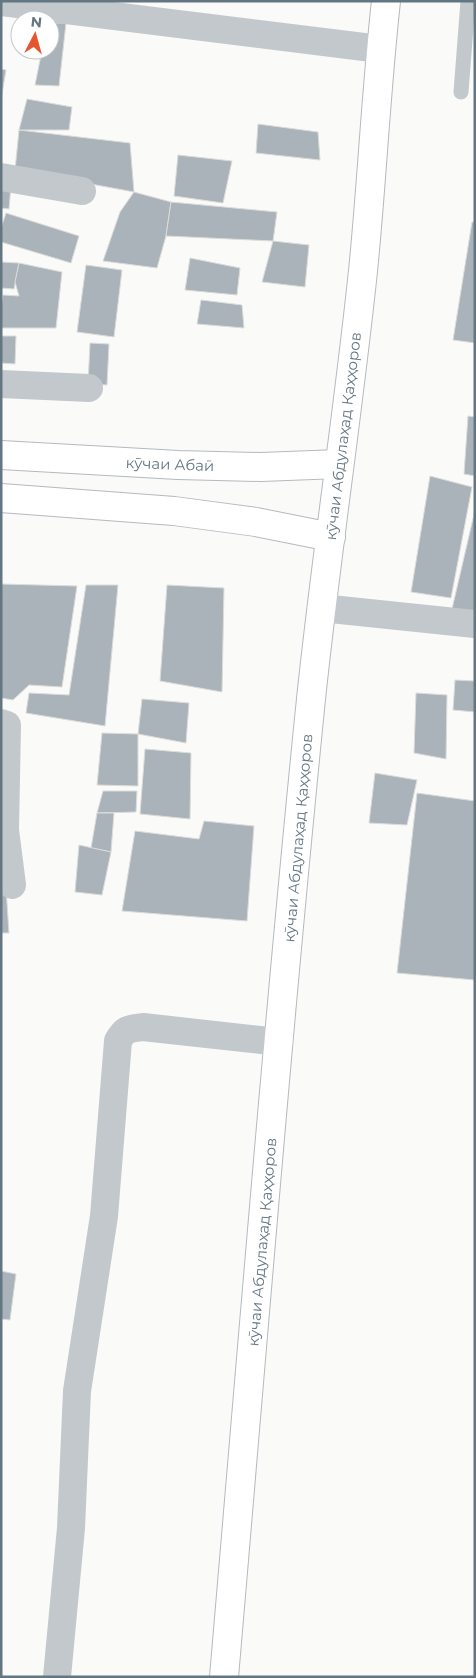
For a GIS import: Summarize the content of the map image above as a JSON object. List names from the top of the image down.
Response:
{
  "streets": {
    "main road": ["кӯчаи Абдулаҳад Қаҳҳоров", "кӯчаи Абаӣ"]
  },
  "crossings": [
    ["кӯчаи Абдулаҳад Қаҳҳоров", "кӯчаи Абаӣ"]
  ],
  "north": "top"
}
